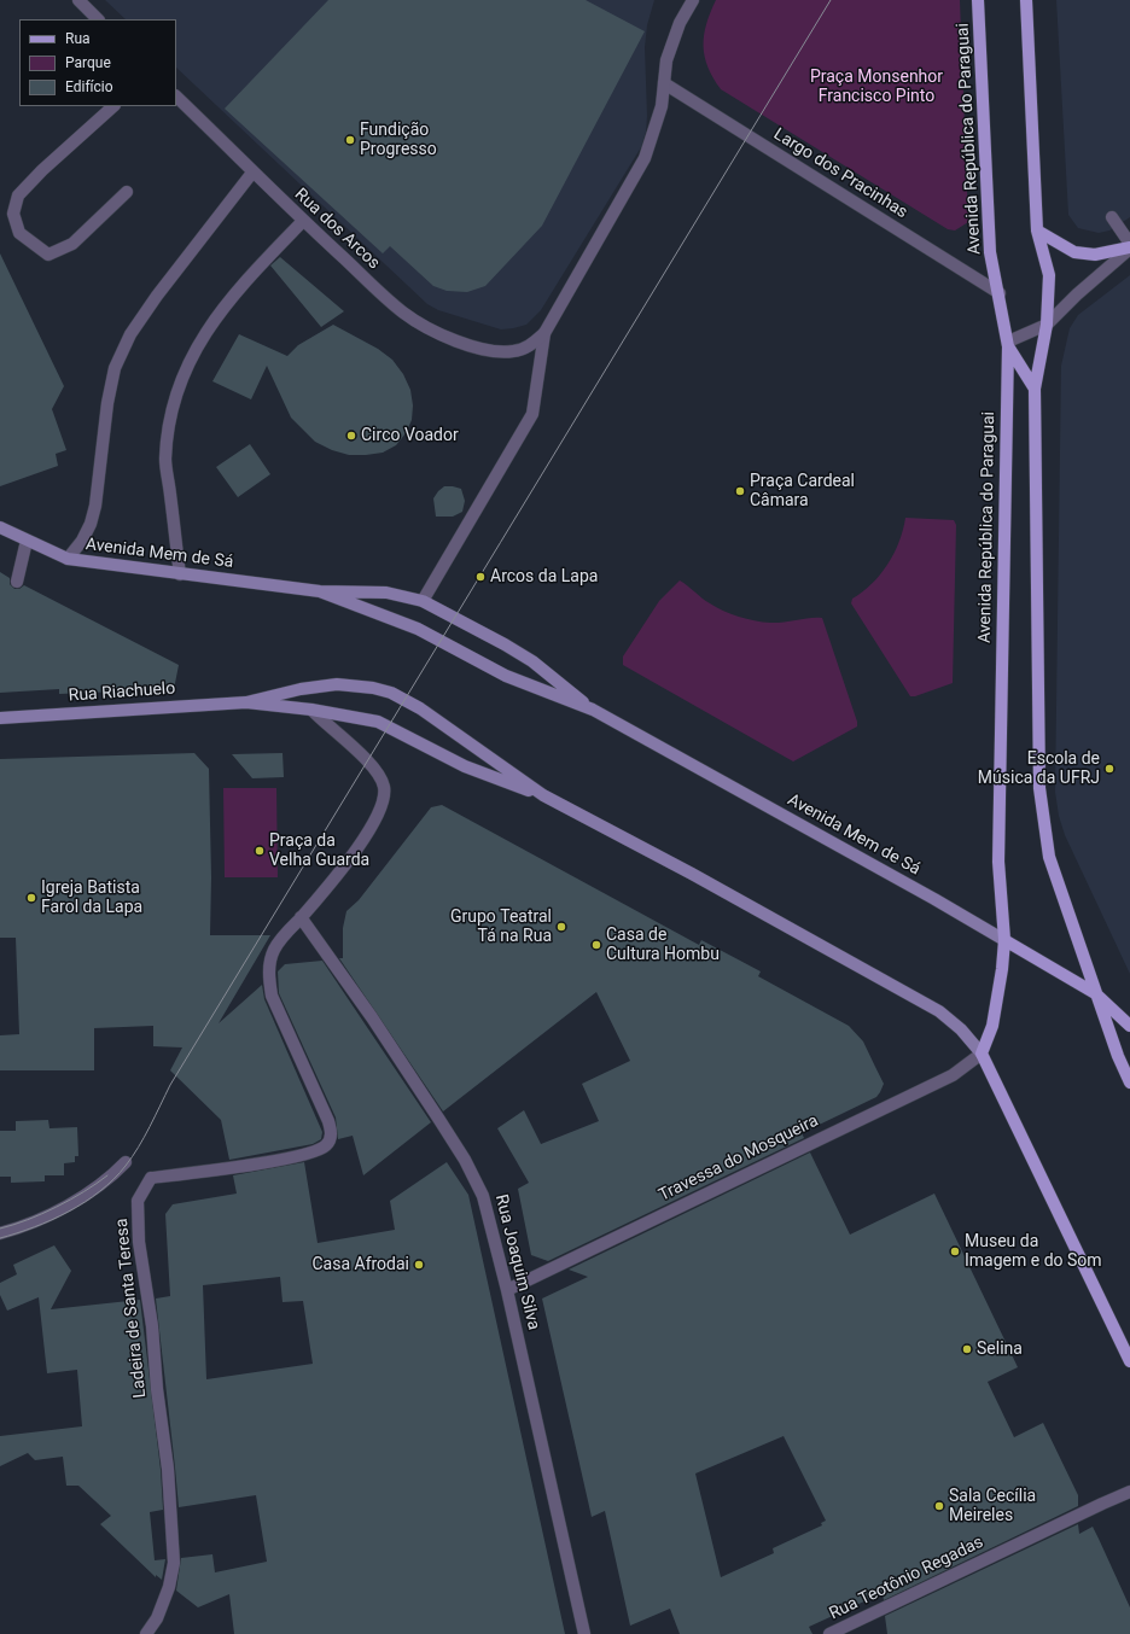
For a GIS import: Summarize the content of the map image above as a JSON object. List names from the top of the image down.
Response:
{
  "streets": {
    "main road": ["Avenida República do Paraguai", "Avenida Mem de Sá", "Rua Riachuelo"],
    "street": [
      "Largo dos Pracinhas",
      "Rua dos Arcos",
      "Travessa do Mosqueira",
      "Rua Joaquim Silva",
      "Ladeira de Santa Teresa",
      "Rua Teotônio Regadas"
    ]
  },
  "crossings": [
    ["Avenida República do Paraguai", "Largo dos Pracinhas"],
    ["Avenida República do Paraguai", "Avenida Mem de Sá"],
    ["Avenida República do Paraguai", "Travessa do Mosqueira"],
    ["Rua Riachuelo", "Ladeira de Santa Teresa"],
    ["Travessa do Mosqueira", "Rua Joaquim Silva"],
    ["Rua Joaquim Silva", "Ladeira de Santa Teresa"]
  ],
  "parks": ["Praça Monsenhor Francisco Pinto"],
  "places": [
    "Fundição Progresso",
    "Circo Voador",
    "Praça Cardeal Câmara",
    "Arcos da Lapa",
    "Escola de Música da UFRJ",
    "Praça da Velha Guarda",
    "Igreja Batista Farol da Lapa",
    "Grupo Teatral Tá na Rua",
    "Casa de Cultura Hombu",
    "Museu da Imagem e do Som",
    "Casa Afrodai",
    "Selina",
    "Sala Cecília Meireles"
  ],
  "legend": ["Rua", "Parque", "Edifício"]
}
